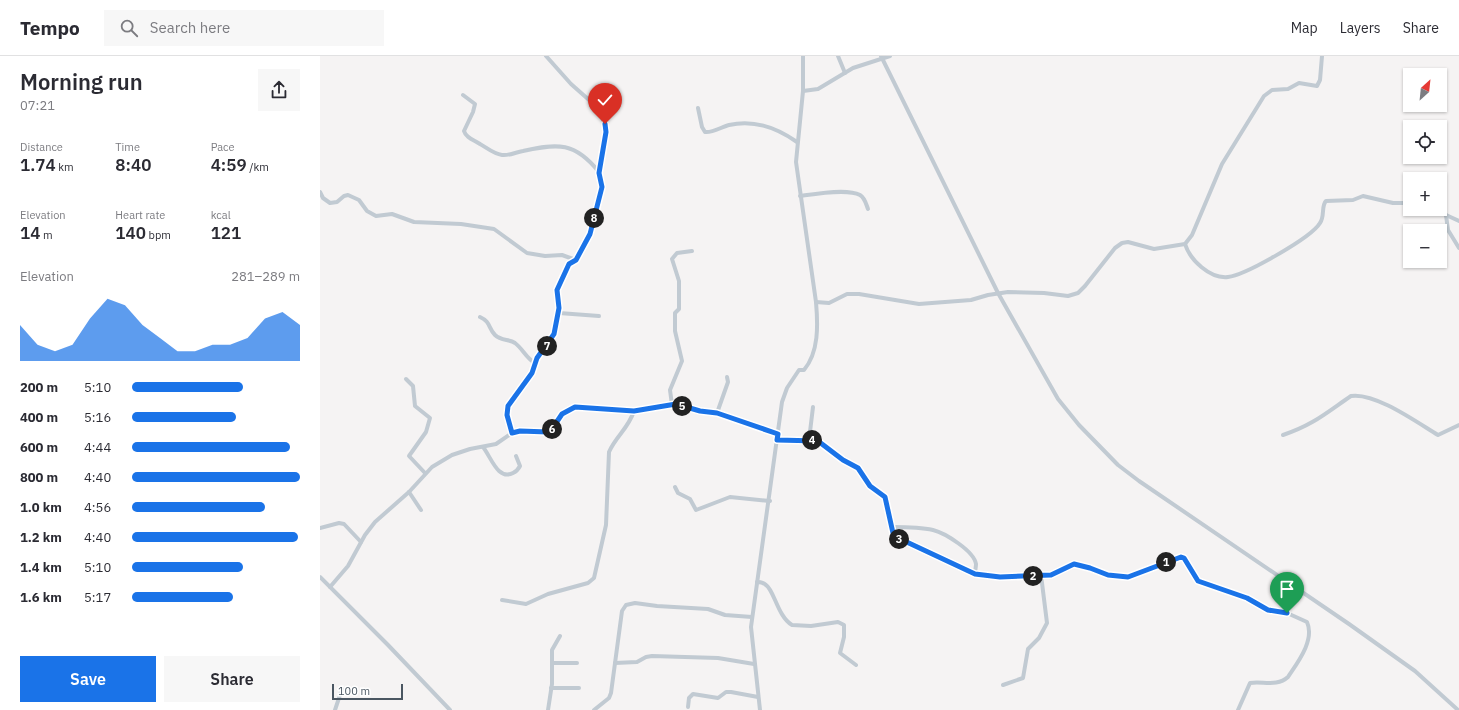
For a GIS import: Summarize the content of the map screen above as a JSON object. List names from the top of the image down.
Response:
{
  "scale_bar": "100 m",
  "north": "top right",
  "page": {
    "header": "Tempo",
    "search": "Search here",
    "nav": ["Map", "Layers", "Share"],
    "heading": ["Morning run", "07:21"],
    "map_buttons": ["+", "−"],
    "stats": [
      ["Distance", "1.74 km"],
      ["Time", "8:40"],
      ["Pace", "4:59 /km"],
      ["Elevation", "14 m"],
      ["Heart rate", "140 bpm"],
      ["kcal", "121"]
    ],
    "pins": [
      "8",
      "7",
      "5",
      "6",
      "4",
      "3",
      "1",
      "2"
    ],
    "chart": ["Elevation", "281–289 m"],
    "list": [
      {
        "name": "200 m",
        "note": "5:10"
      },
      {
        "name": "400 m",
        "note": "5:16"
      },
      {
        "name": "600 m",
        "note": "4:44"
      },
      {
        "name": "800 m",
        "note": "4:40"
      },
      {
        "name": "1.0 km",
        "note": "4:56"
      },
      {
        "name": "1.2 km",
        "note": "4:40"
      },
      {
        "name": "1.4 km",
        "note": "5:10"
      },
      {
        "name": "1.6 km",
        "note": "5:17"
      }
    ],
    "buttons": ["Save", "Share"],
    "scale": "100 m"
  }
}
